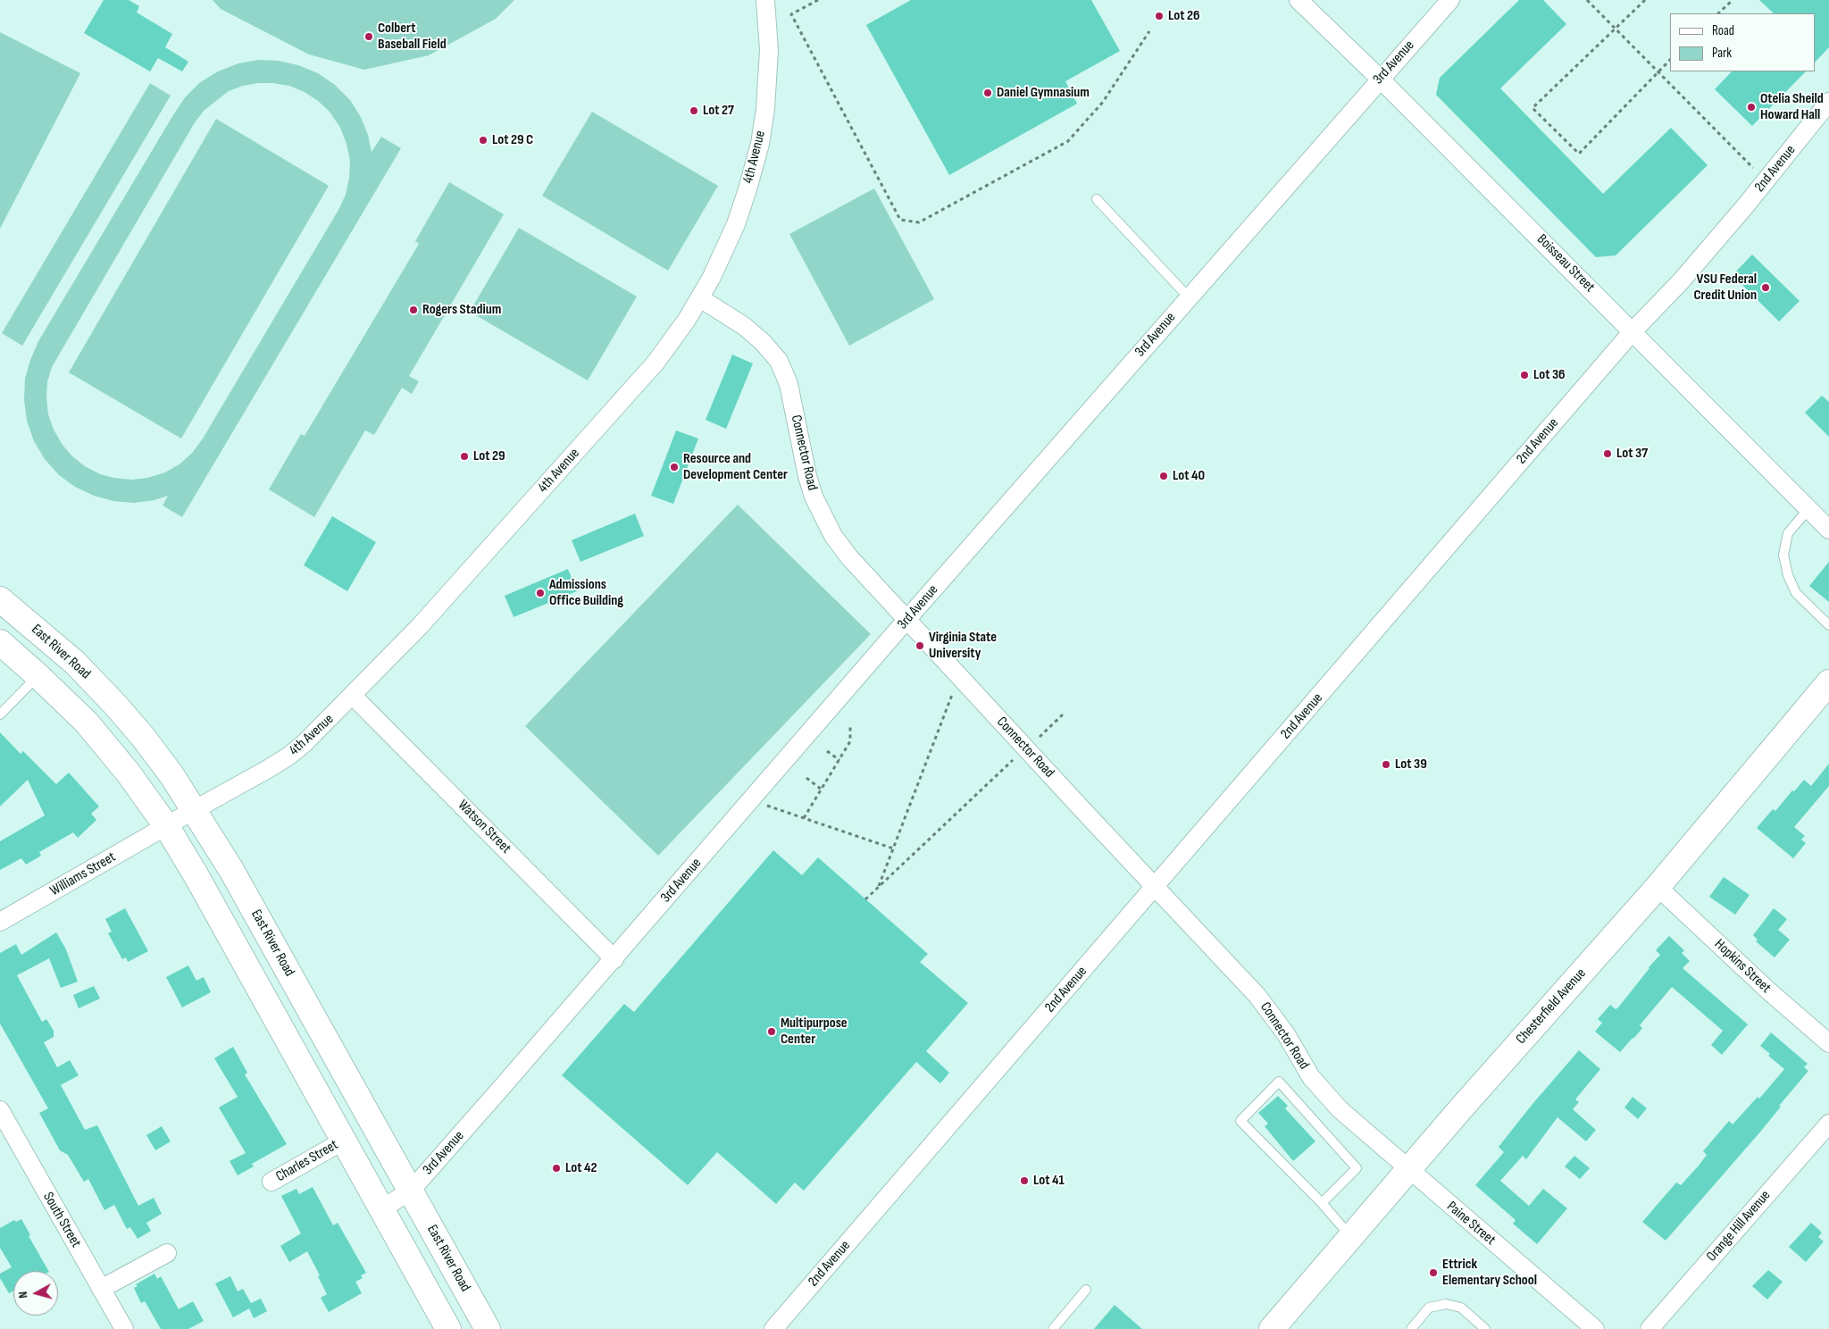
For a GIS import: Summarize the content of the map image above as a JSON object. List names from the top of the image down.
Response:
{
  "streets": {
    "main road": ["East River Road", "Chesterfield Avenue"],
    "street": [
      "3rd Avenue",
      "4th Avenue",
      "2nd Avenue",
      "Boisseau Street",
      "Connector Road",
      "Watson Street",
      "Williams Street",
      "Hopkins Street",
      "Charles Street",
      "South Street",
      "Paine Street",
      "Orange Hill Avenue"
    ]
  },
  "crossings": [
    ["3rd Avenue", "Boisseau Street"],
    ["3rd Avenue", "Connector Road"],
    ["3rd Avenue", "East River Road"],
    ["3rd Avenue", "Watson Street"],
    ["4th Avenue", "Connector Road"],
    ["4th Avenue", "East River Road"],
    ["4th Avenue", "Watson Street"],
    ["4th Avenue", "Williams Street"],
    ["2nd Avenue", "Boisseau Street"],
    ["2nd Avenue", "Connector Road"],
    ["Connector Road", "Chesterfield Avenue"],
    ["Connector Road", "Paine Street"],
    ["Hopkins Street", "Chesterfield Avenue"],
    ["Chesterfield Avenue", "Paine Street"]
  ],
  "places": [
    "Lot 26",
    "Colbert Baseball Field",
    "Daniel Gymnasium",
    "Otelia Sheild Howard Hall",
    "Lot 27",
    "Lot 29 C",
    "VSU Federal Credit Union",
    "Rogers Stadium",
    "Lot 36",
    "Lot 37",
    "Lot 29",
    "Resource and Development Center",
    "Lot 40",
    "Admissions Office Building",
    "Virginia State University",
    "Lot 39",
    "Multipurpose Center",
    "Lot 42",
    "Lot 41",
    "Ettrick Elementary School"
  ],
  "legend": ["Road", "Park"],
  "north": "left"
}
